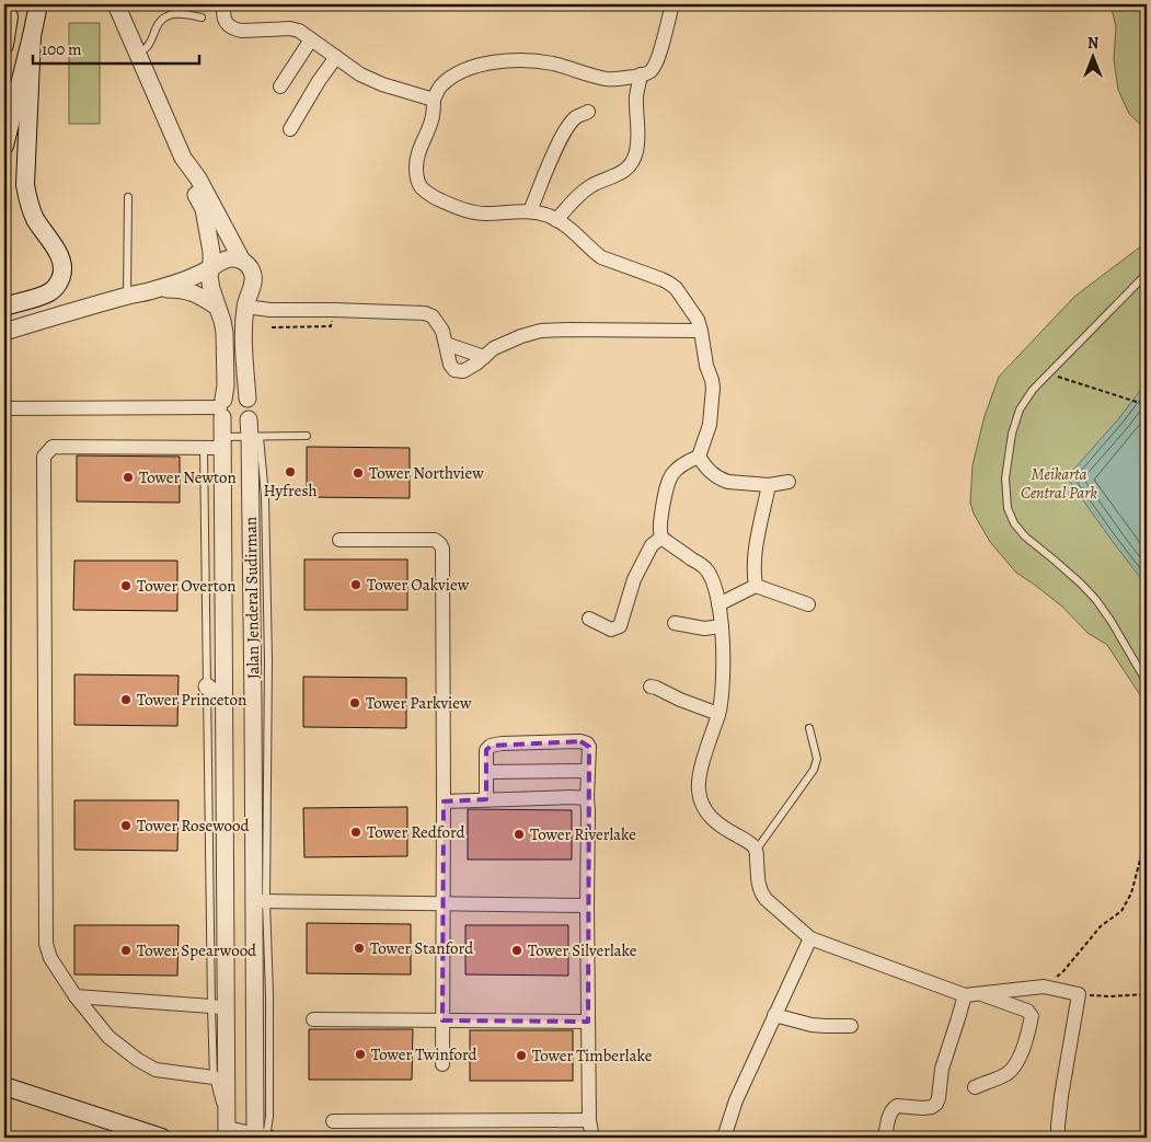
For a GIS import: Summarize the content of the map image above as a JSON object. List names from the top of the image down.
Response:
{
  "streets": {
    "street": ["Jalan Jenderal Sudirman"]
  },
  "parks": ["Meikarta Central Park"],
  "places": [
    "Hyfresh",
    "Tower Northview",
    "Tower Newton",
    "Tower Oakview",
    "Tower Overton",
    "Tower Princeton",
    "Tower Parkview",
    "Tower Rosewood",
    "Tower Redford",
    "Tower Riverlake",
    "Tower Stanford",
    "Tower Spearwood",
    "Tower Silverlake",
    "Tower Twinford",
    "Tower Timberlake"
  ],
  "scale_bar": "100 m",
  "north": "top"
}
